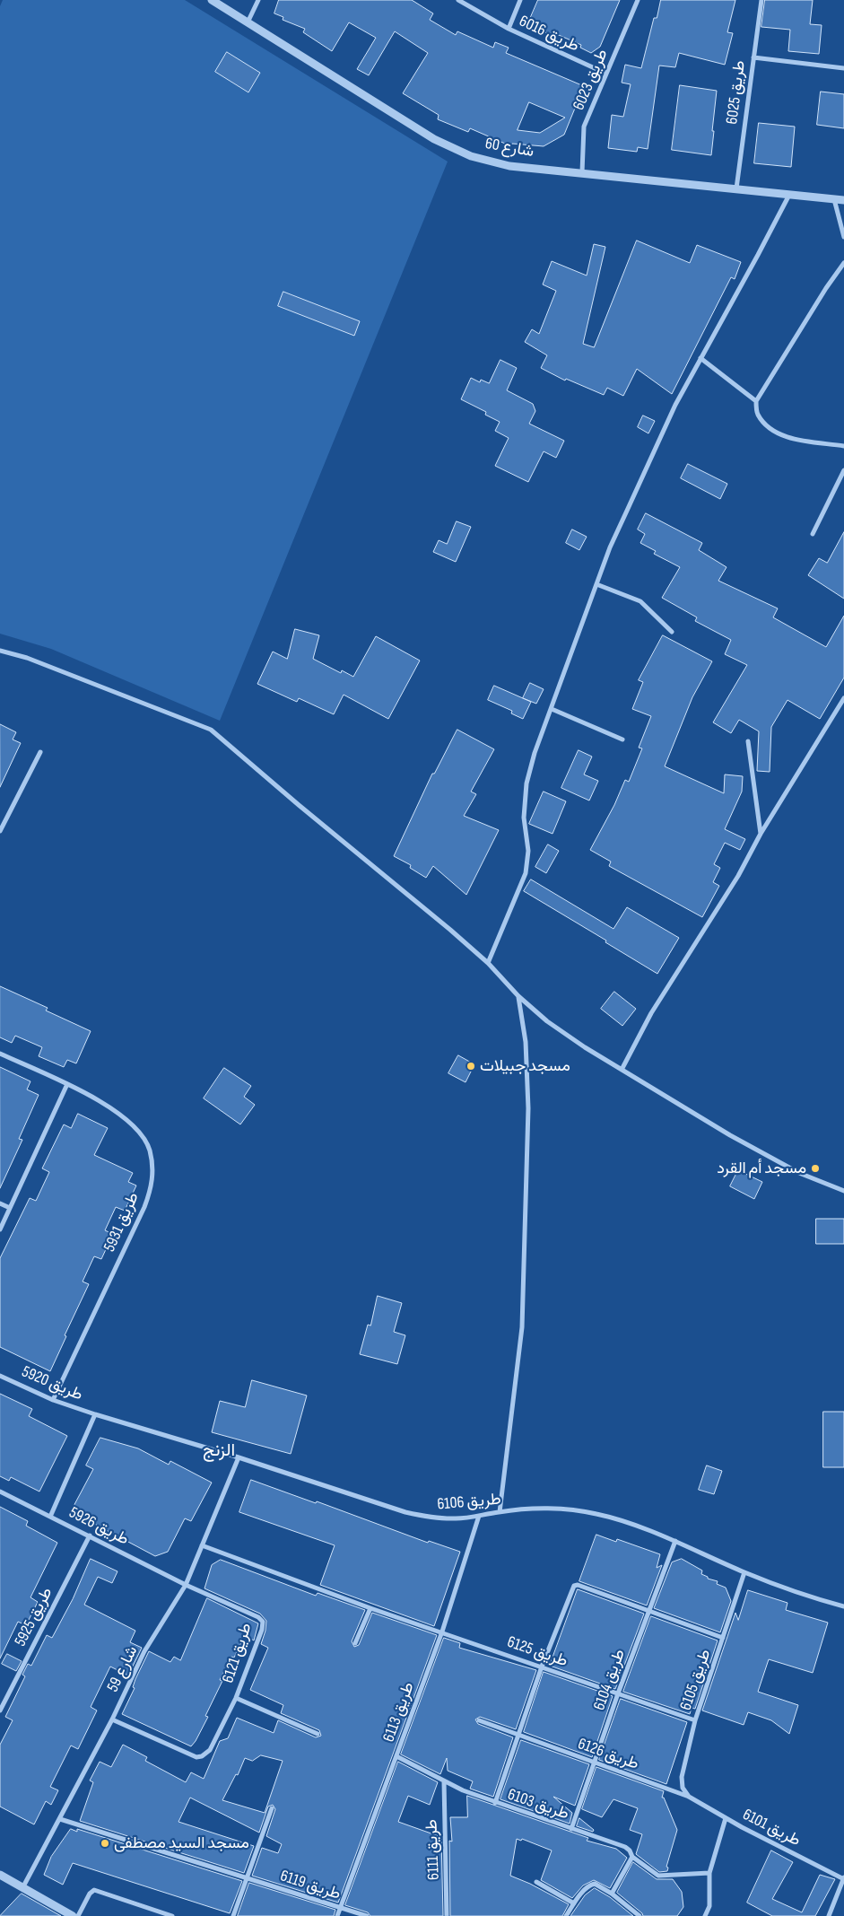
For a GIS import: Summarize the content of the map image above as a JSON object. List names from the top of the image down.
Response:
{
  "streets": {
    "street": [
      "طريق 6016",
      "طريق 6023",
      "طريق 6025",
      "شارع 60",
      "طريق 5931",
      "طريق 5920",
      "طريق 6106",
      "طريق 5926",
      "طريق 5925",
      "طريق 6125",
      "طريق 6121",
      "شارع 59",
      "طريق 6104",
      "طريق 6105",
      "طريق 6113",
      "طريق 6126",
      "طريق 6103",
      "طريق 6101",
      "طريق 6111",
      "طريق 6119"
    ]
  },
  "crossings": [
    ["طريق 6016", "طريق 6023"],
    ["طريق 6023", "شارع 60"],
    ["طريق 6025", "شارع 60"],
    ["طريق 5931", "طريق 5920"],
    ["طريق 5920", "طريق 6106"],
    ["طريق 6106", "شارع 59"],
    ["طريق 6106", "طريق 6104"],
    ["طريق 6106", "طريق 6105"],
    ["طريق 6106", "طريق 6113"],
    ["طريق 5926", "طريق 5925"],
    ["طريق 5926", "طريق 6121"],
    ["طريق 5926", "شارع 59"],
    ["طريق 6125", "شارع 59"],
    ["طريق 6125", "طريق 6104"],
    ["طريق 6125", "طريق 6105"],
    ["طريق 6125", "طريق 6113"],
    ["طريق 6121", "شارع 59"],
    ["شارع 59", "طريق 6119"],
    ["طريق 6104", "طريق 6126"],
    ["طريق 6104", "طريق 6103"],
    ["طريق 6105", "طريق 6126"],
    ["طريق 6105", "طريق 6101"],
    ["طريق 6113", "طريق 6103"],
    ["طريق 6113", "طريق 6119"],
    ["طريق 6126", "طريق 6101"],
    ["طريق 6103", "طريق 6111"]
  ],
  "districts": ["الزنج"],
  "places": ["مسجد جبيلات", "مسجد أم القرد", "مسجد السيد مصطفى"]
}
